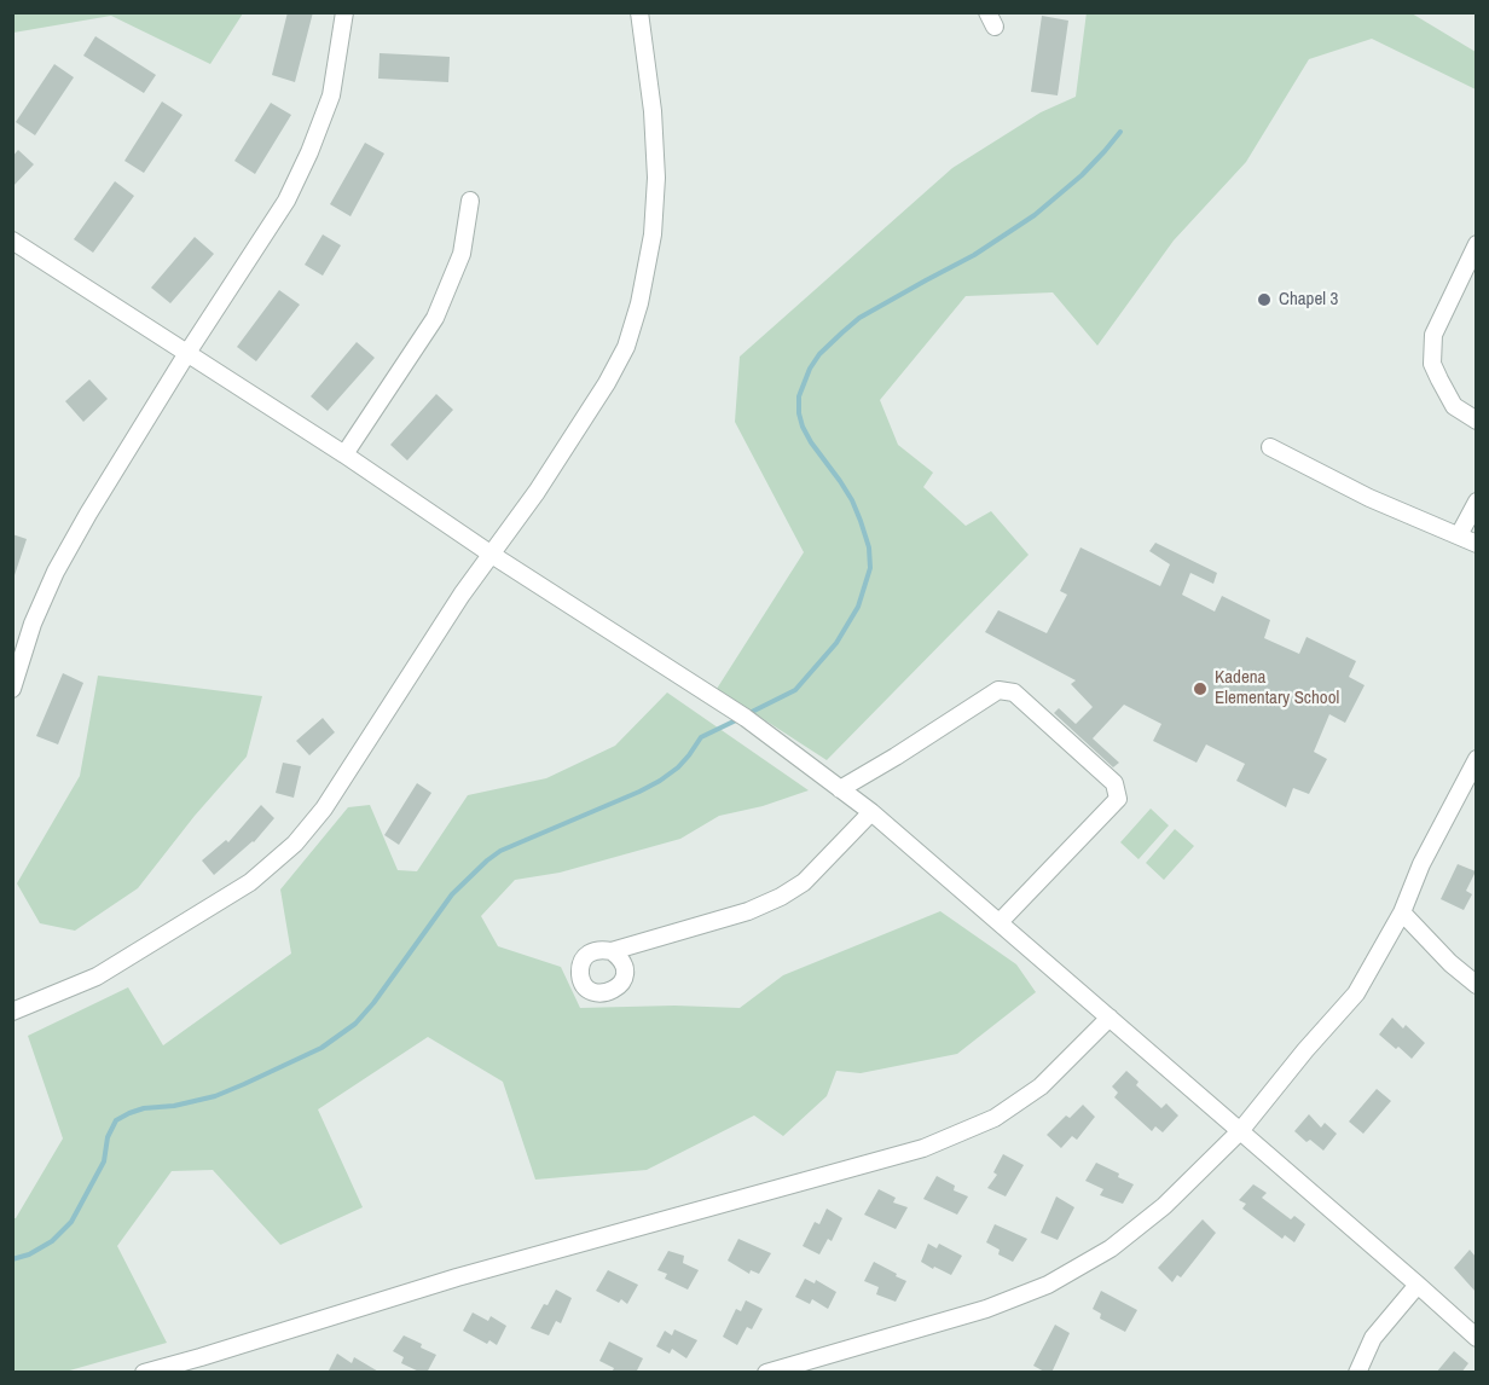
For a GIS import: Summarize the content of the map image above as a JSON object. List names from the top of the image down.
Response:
{
  "places": ["Chapel 3", "Kadena Elementary School"]
}
